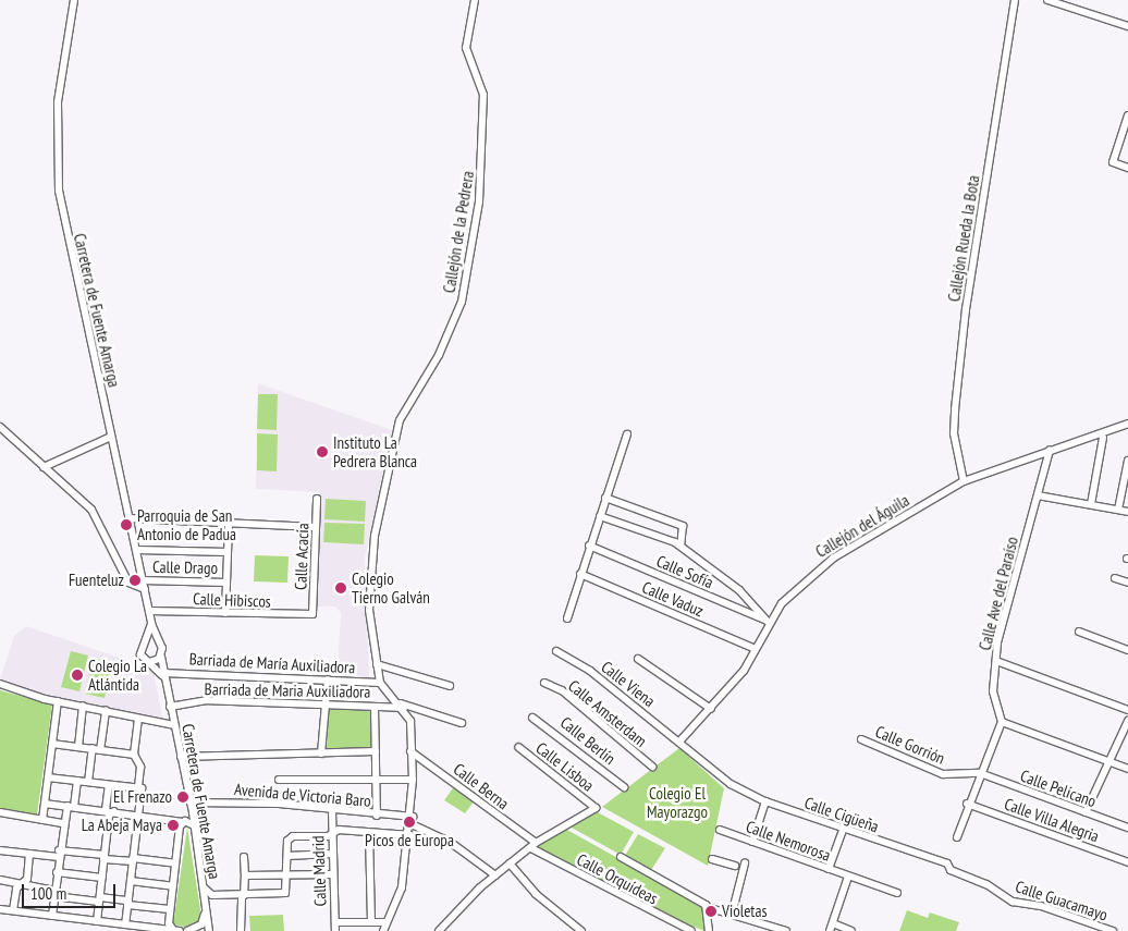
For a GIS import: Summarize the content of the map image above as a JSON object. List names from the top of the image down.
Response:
{
  "streets": {
    "street": [
      "Callejón de la Pedrera",
      "Callejón Rueda la Bota",
      "Carretera de Fuente Amarga",
      "Callejón del Águila",
      "Calle Acacia",
      "Calle Drago",
      "Calle Sofía",
      "Calle Ave del Paraíso",
      "Calle Vaduz",
      "Calle Hibiscos",
      "Barriada de María Auxiliadora",
      "Calle Viena",
      "Barriada de Maria Auxiliadora",
      "Calle Amsterdam",
      "Calle Berlín",
      "Calle Gorrión",
      "Calle Lisboa",
      "Calle Berna",
      "Calle Pelícano",
      "Avenida de Victoria Baro",
      "Calle Cigüeña",
      "Calle Villa Alegria",
      "Calle Nemorosa",
      "Calle Madrid",
      "Calle Orquídeas",
      "Calle Guacamayo"
    ]
  },
  "crossings": [
    ["Callejón de la Pedrera", "Barriada de María Auxiliadora"],
    ["Callejón Rueda la Bota", "Callejón del Águila"],
    ["Carretera de Fuente Amarga", "Calle Drago"],
    ["Carretera de Fuente Amarga", "Calle Hibiscos"],
    ["Carretera de Fuente Amarga", "Barriada de María Auxiliadora"],
    ["Carretera de Fuente Amarga", "Barriada de Maria Auxiliadora"],
    ["Carretera de Fuente Amarga", "Avenida de Victoria Baro"],
    ["Callejón del Águila", "Calle Sofía"],
    ["Callejón del Águila", "Calle Ave del Paraíso"],
    ["Callejón del Águila", "Calle Vaduz"],
    ["Callejón del Águila", "Calle Viena"],
    ["Calle Acacia", "Calle Hibiscos"],
    ["Calle Viena", "Calle Cigüeña"],
    ["Calle Gorrión", "Calle Pelícano"],
    ["Calle Lisboa", "Calle Berna"],
    ["Calle Lisboa", "Calle Orquídeas"],
    ["Calle Berna", "Calle Orquídeas"],
    ["Avenida de Victoria Baro", "Calle Madrid"],
    ["Calle Cigüeña", "Calle Guacamayo"]
  ],
  "parks": ["Colegio El Mayorazgo"],
  "places": [
    "Instituto La Pedrera Blanca",
    "Parroquia de San Antonio de Padua",
    "Fuenteluz",
    "Colegio Tierno Galván",
    "Colegio La Atlántida",
    "El Frenazo",
    "Picos de Europa",
    "La Abeja Maya",
    "Violetas"
  ],
  "scale_bar": "100 m"
}
